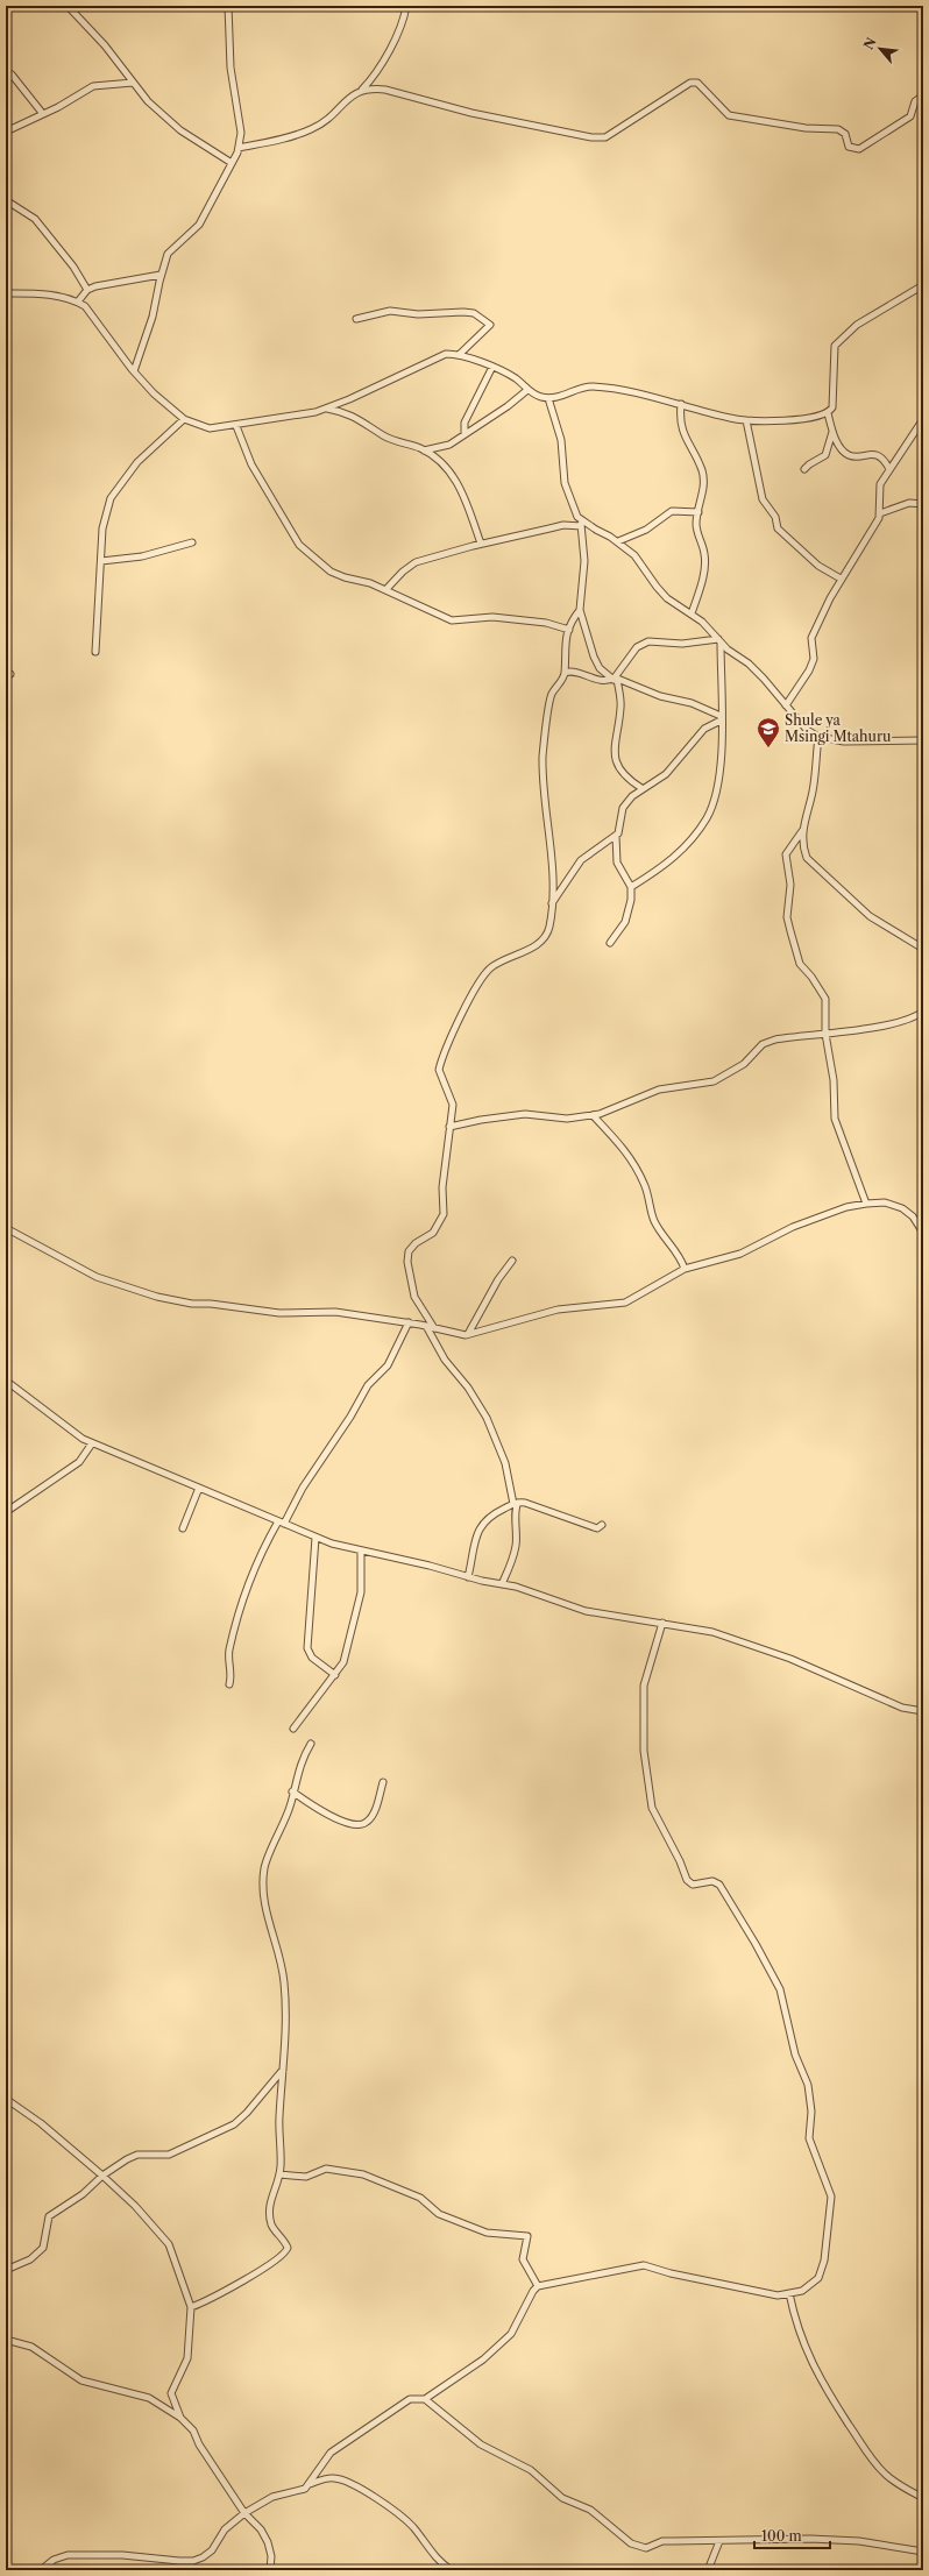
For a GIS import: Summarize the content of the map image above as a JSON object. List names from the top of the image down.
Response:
{
  "places": {
    "school or university": ["Shule ya Msingi Mtahuru"]
  },
  "scale_bar": "100 m",
  "north": "top left"
}
